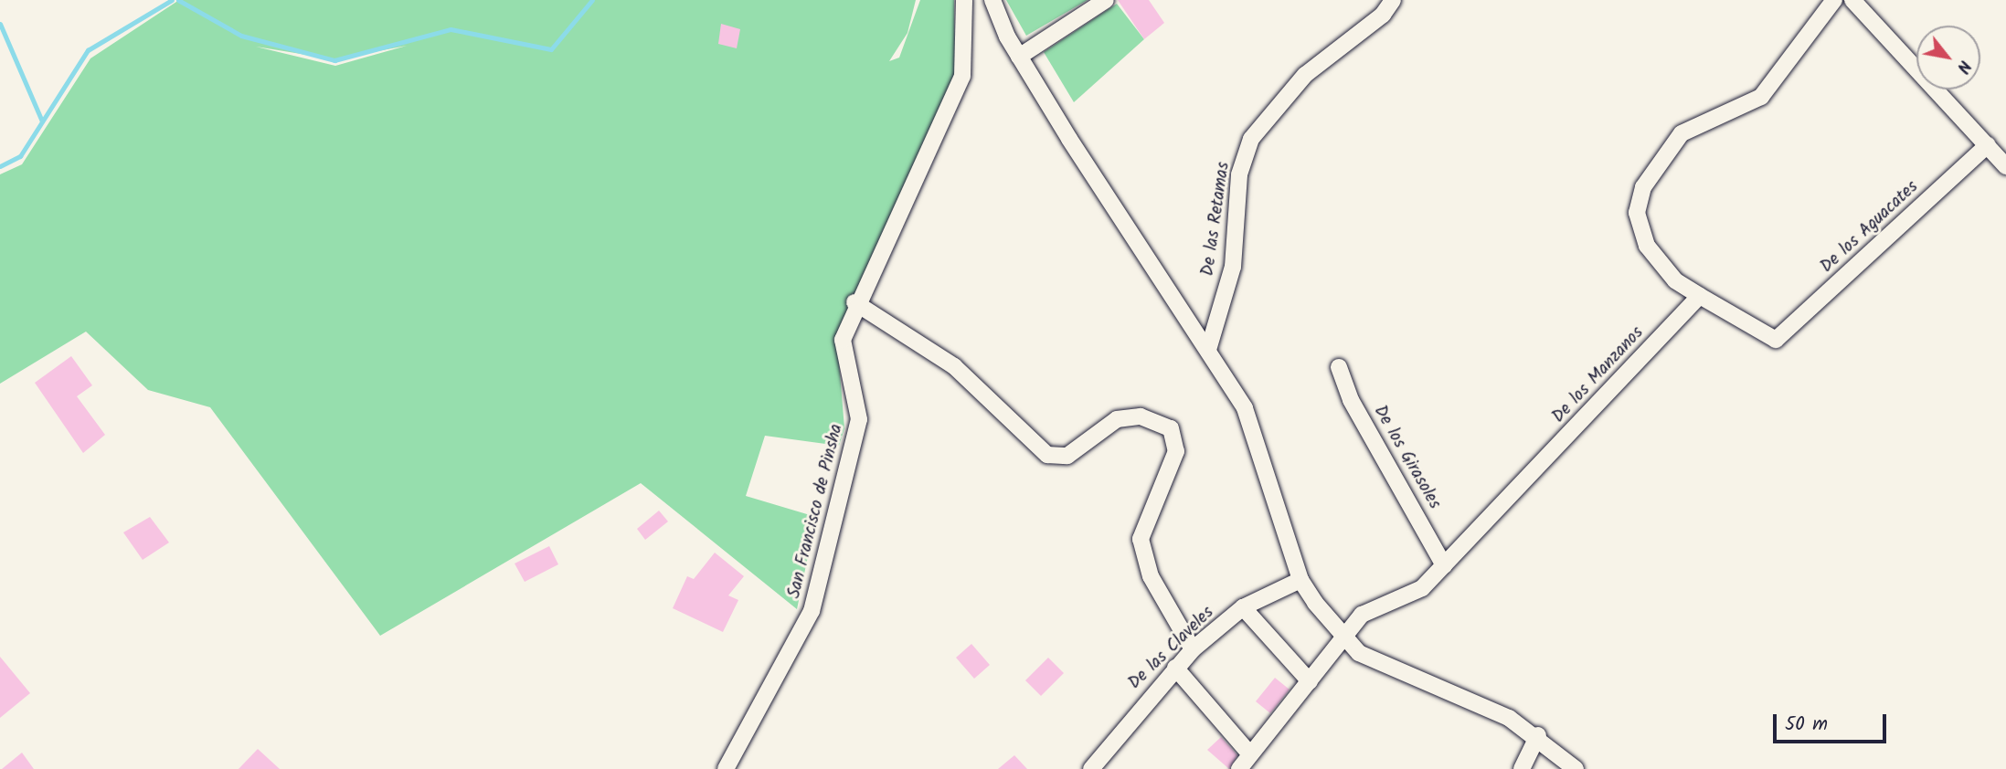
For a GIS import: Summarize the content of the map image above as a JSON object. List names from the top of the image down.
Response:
{
  "streets": {
    "street": [
      "De las Retamas",
      "De los Aguacates",
      "De los Manzanos",
      "De los Girasoles",
      "San Francisco de Pinsha",
      "De las Claveles"
    ]
  },
  "crossings": [
    ["De los Aguacates", "De los Manzanos"],
    ["De los Manzanos", "De los Girasoles"]
  ],
  "scale_bar": "50 m",
  "north": "bottom right"
}
